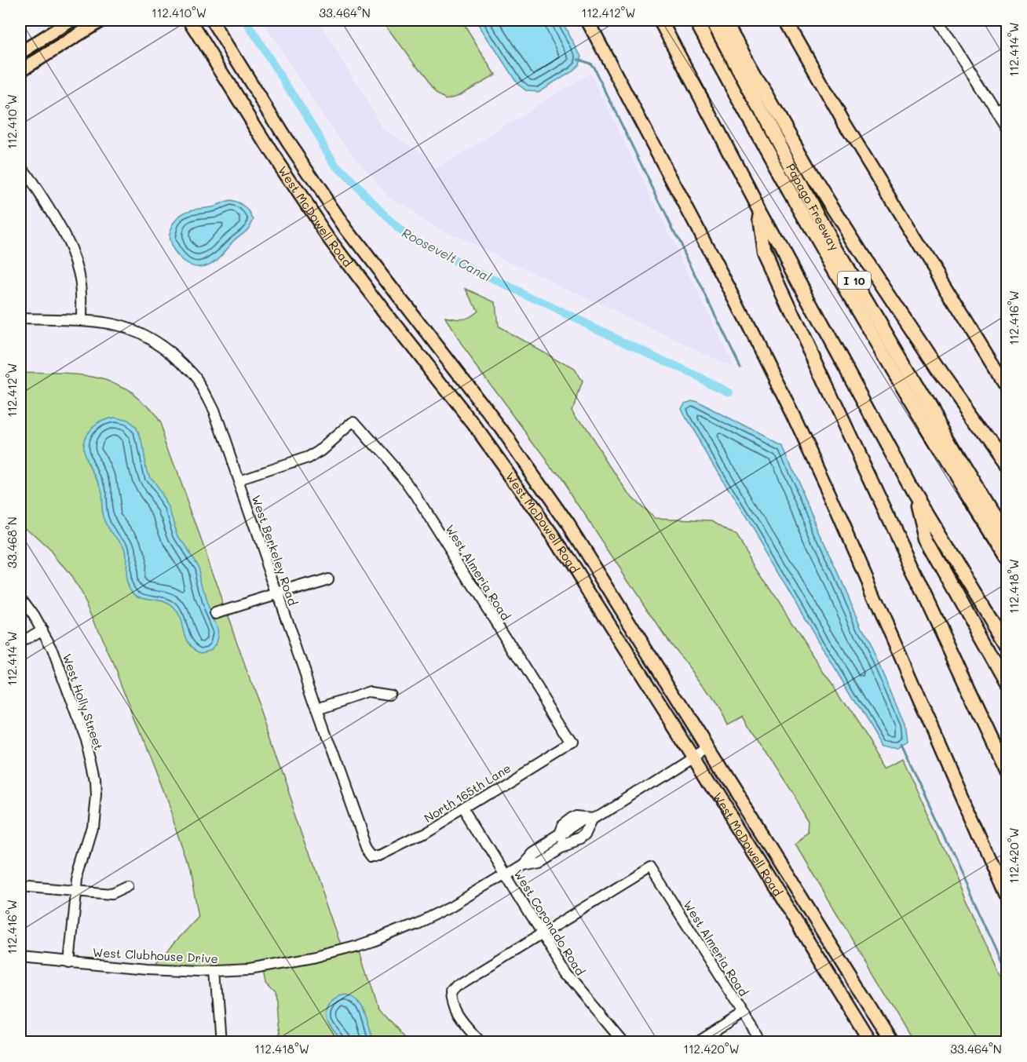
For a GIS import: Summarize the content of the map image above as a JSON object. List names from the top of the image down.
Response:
{
  "streets": {
    "highway": ["Papago Freeway", "I 10"],
    "main road": ["West McDowell Road"],
    "street": [
      "West Berkeley Road",
      "West Almeria Road",
      "West Holly Street",
      "North 165th Lane",
      "West Coronado Road",
      "West Clubhouse Drive"
    ]
  },
  "crossings": [
    ["West McDowell Road", "West Clubhouse Drive"],
    ["West Berkeley Road", "West Almeria Road"],
    ["West Berkeley Road", "North 165th Lane"],
    ["West Almeria Road", "North 165th Lane"],
    ["West Almeria Road", "West Coronado Road"],
    ["West Holly Street", "West Clubhouse Drive"],
    ["North 165th Lane", "West Coronado Road"],
    ["West Coronado Road", "West Clubhouse Drive"]
  ],
  "water": ["Roosevelt Canal"],
  "coordinates": [
    "112.410°W",
    "33.464°N",
    "112.412°W",
    "112.414°W",
    "112.416°W",
    "33.468°N",
    "112.418°W",
    "112.420°W"
  ]
}
